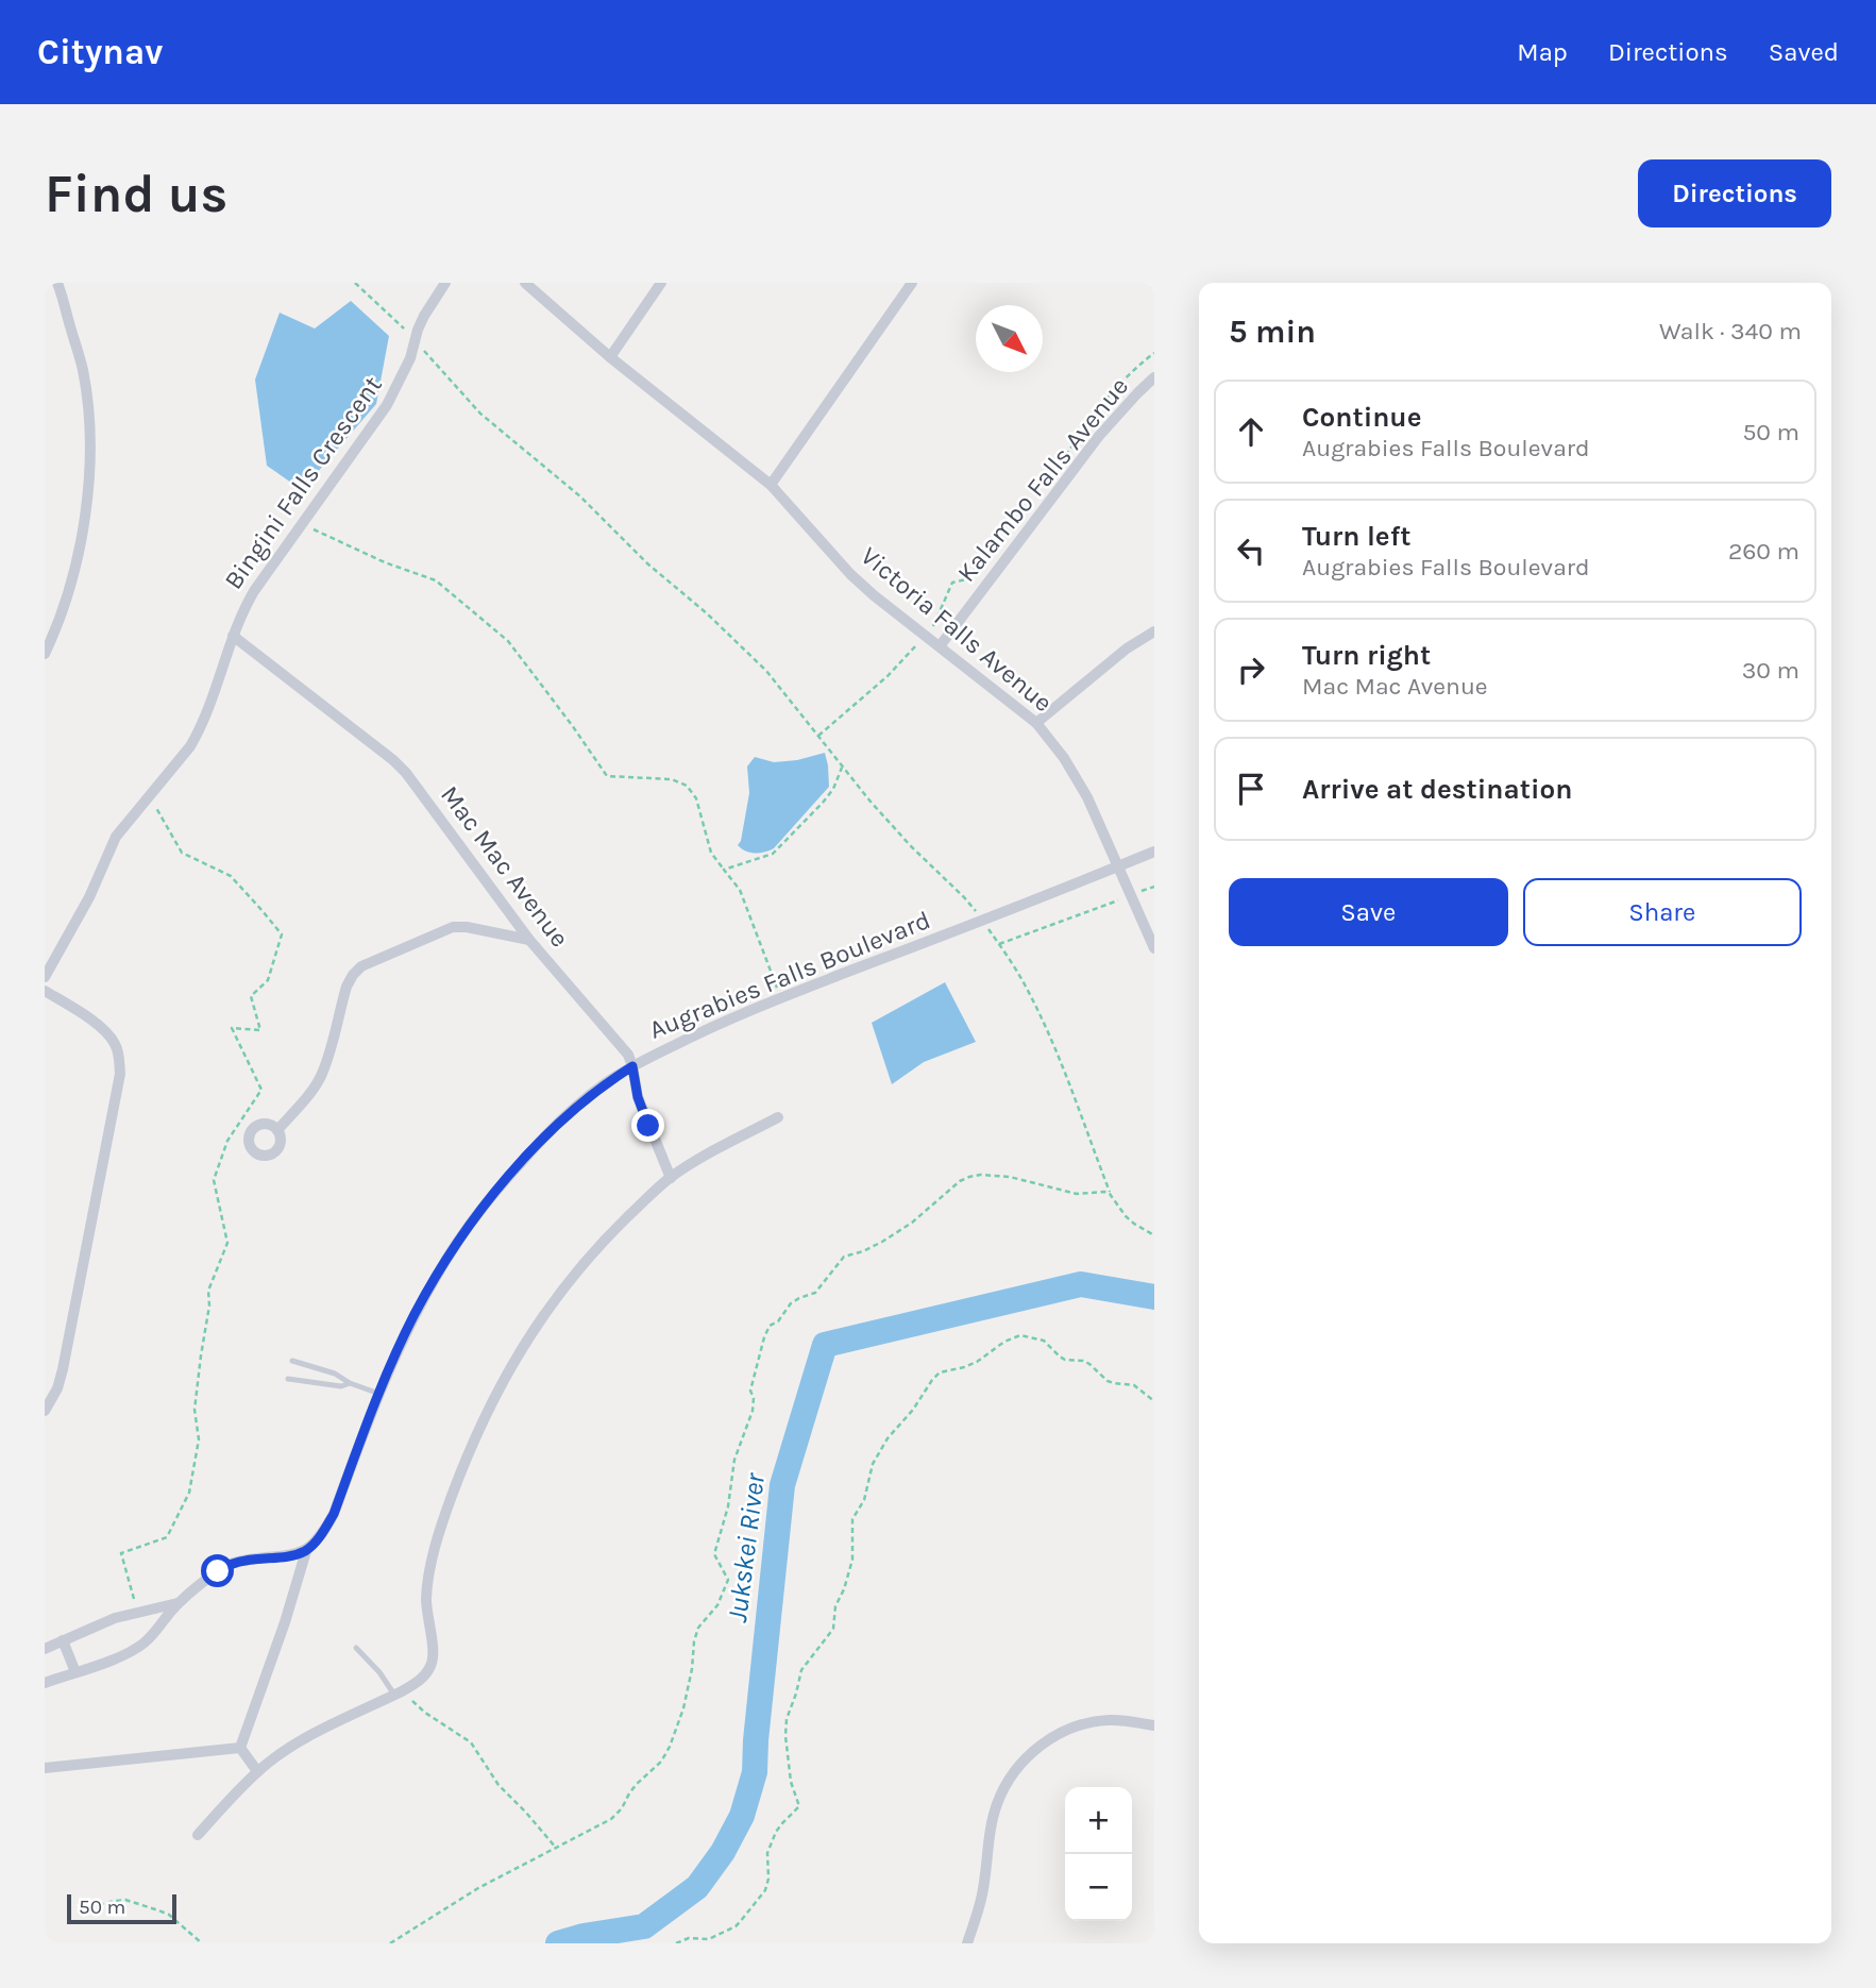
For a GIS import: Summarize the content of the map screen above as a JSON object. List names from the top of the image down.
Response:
{
  "streets": {
    "street": [
      "Kalambo Falls Avenue",
      "Bingini Falls Crescent",
      "Victoria Falls Avenue",
      "Mac Mac Avenue",
      "Augrabies Falls Boulevard"
    ]
  },
  "crossings": [
    ["Kalambo Falls Avenue", "Victoria Falls Avenue"],
    ["Bingini Falls Crescent", "Mac Mac Avenue"],
    ["Victoria Falls Avenue", "Augrabies Falls Boulevard"],
    ["Mac Mac Avenue", "Augrabies Falls Boulevard"]
  ],
  "water": ["Jukskei River"],
  "scale_bar": "50 m",
  "north": "bottom right",
  "page": {
    "header": "Citynav",
    "nav": ["Map", "Directions", "Saved"],
    "buttons": [
      "Directions",
      ["Save", "Share"]
    ],
    "title": "Find us",
    "heading": ["5 min", "Walk · 340 m"],
    "list": [
      ["Continue", "Augrabies Falls Boulevard", "50 m"],
      ["Turn left", "Augrabies Falls Boulevard", "260 m"],
      ["Turn right", "Mac Mac Avenue", "30 m"],
      "Arrive at destination"
    ],
    "map_buttons": ["+", "−"],
    "scale": "50 m"
  }
}
